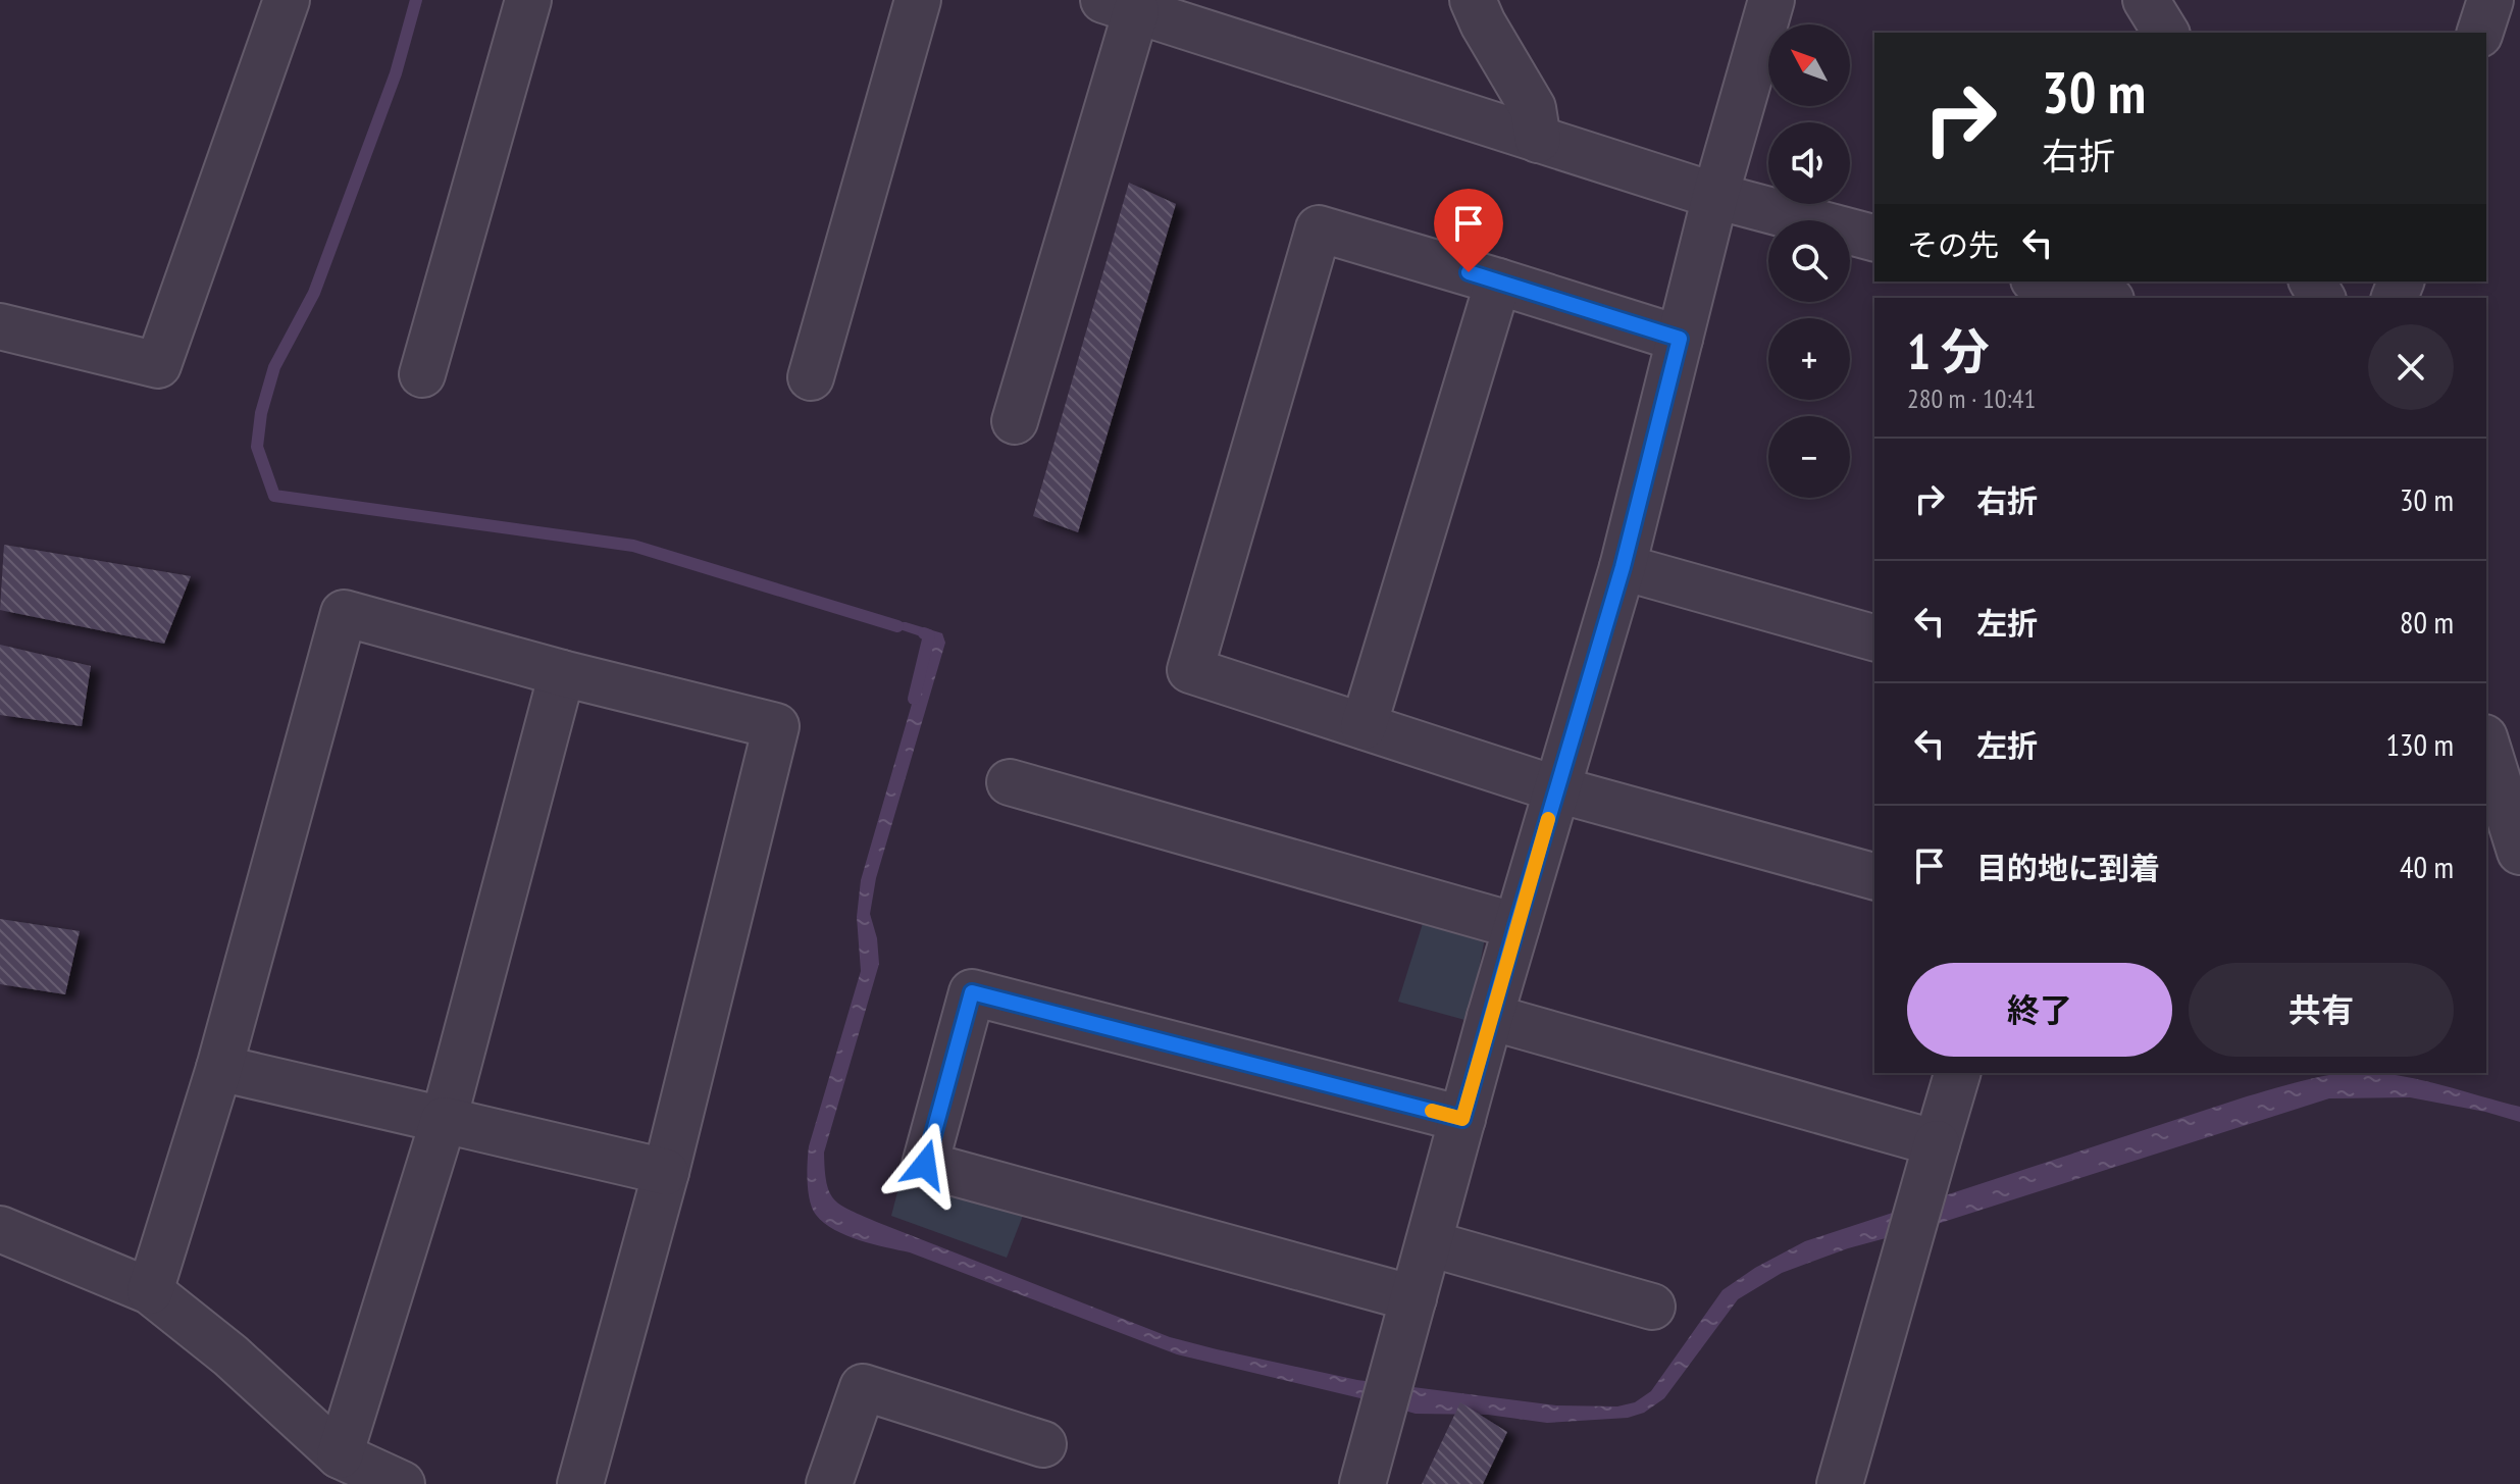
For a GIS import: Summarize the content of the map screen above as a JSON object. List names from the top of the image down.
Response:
{
  "north": "top left",
  "page": {
    "map_buttons": ["+", "−"],
    "turn": ["30 m", "右折"],
    "then": "その先",
    "heading": ["1 分", "280 m · 10:41"],
    "list": [
      {
        "name": "右折",
        "value": "30 m"
      },
      {
        "name": "左折",
        "value": "80 m"
      },
      {
        "name": "左折",
        "value": "130 m"
      },
      {
        "name": "目的地に到着",
        "value": "40 m"
      }
    ],
    "buttons": ["終了", "共有"]
  }
}
